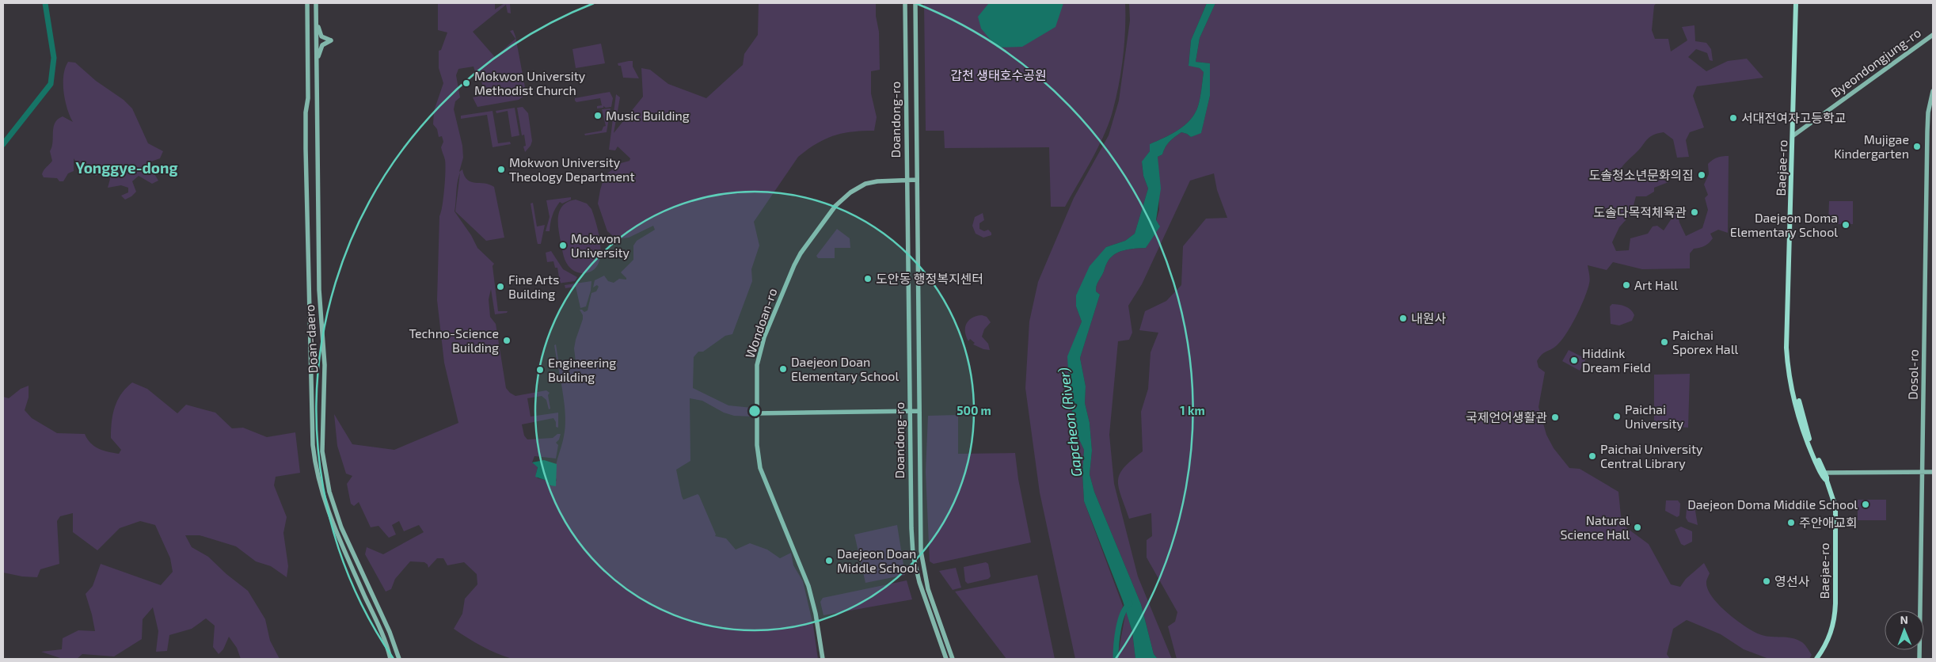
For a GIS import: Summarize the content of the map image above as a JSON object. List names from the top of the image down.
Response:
{
  "streets": {
    "main road": [
      "Byeondongjung-ro",
      "Doandong-ro",
      "Baejae-ro",
      "Wondoan-ro",
      "Doan-daero",
      "Dosol-ro"
    ]
  },
  "crossings": [
    ["Byeondongjung-ro", "Baejae-ro"],
    ["Doandong-ro", "Wondoan-ro"]
  ],
  "districts": ["Yonggye-dong"],
  "water": ["Gapcheon (River)"],
  "parks": ["갑천 생태호수공원"],
  "places": [
    "Mokwon University Methodist Church",
    "Music Building",
    "서대전여자고등학교",
    "Mujigae Kindergarten",
    "Mokwon University Theology Department",
    "도솔청소년문화의집",
    "도솔다목적체육관",
    "Daejeon Doma Elementary School",
    "Mokwon University",
    "도안동 행정복지센터",
    "Art Hall",
    "Fine Arts Building",
    "내원사",
    "Techno-Science Building",
    "Paichai Sporex Hall",
    "Hiddink Dream Field",
    "Daejeon Doan Elementary School",
    "Engineering Building",
    "Paichai University",
    "국제언어생활관",
    "Paichai University Central Library",
    "Daejeon Doma Middile School",
    "주안애교회",
    "Natural Science Hall",
    "Daejeon Doan Middle School",
    "영선사"
  ],
  "north": "top",
  "rings": ["500 m", "1 km"]
}
